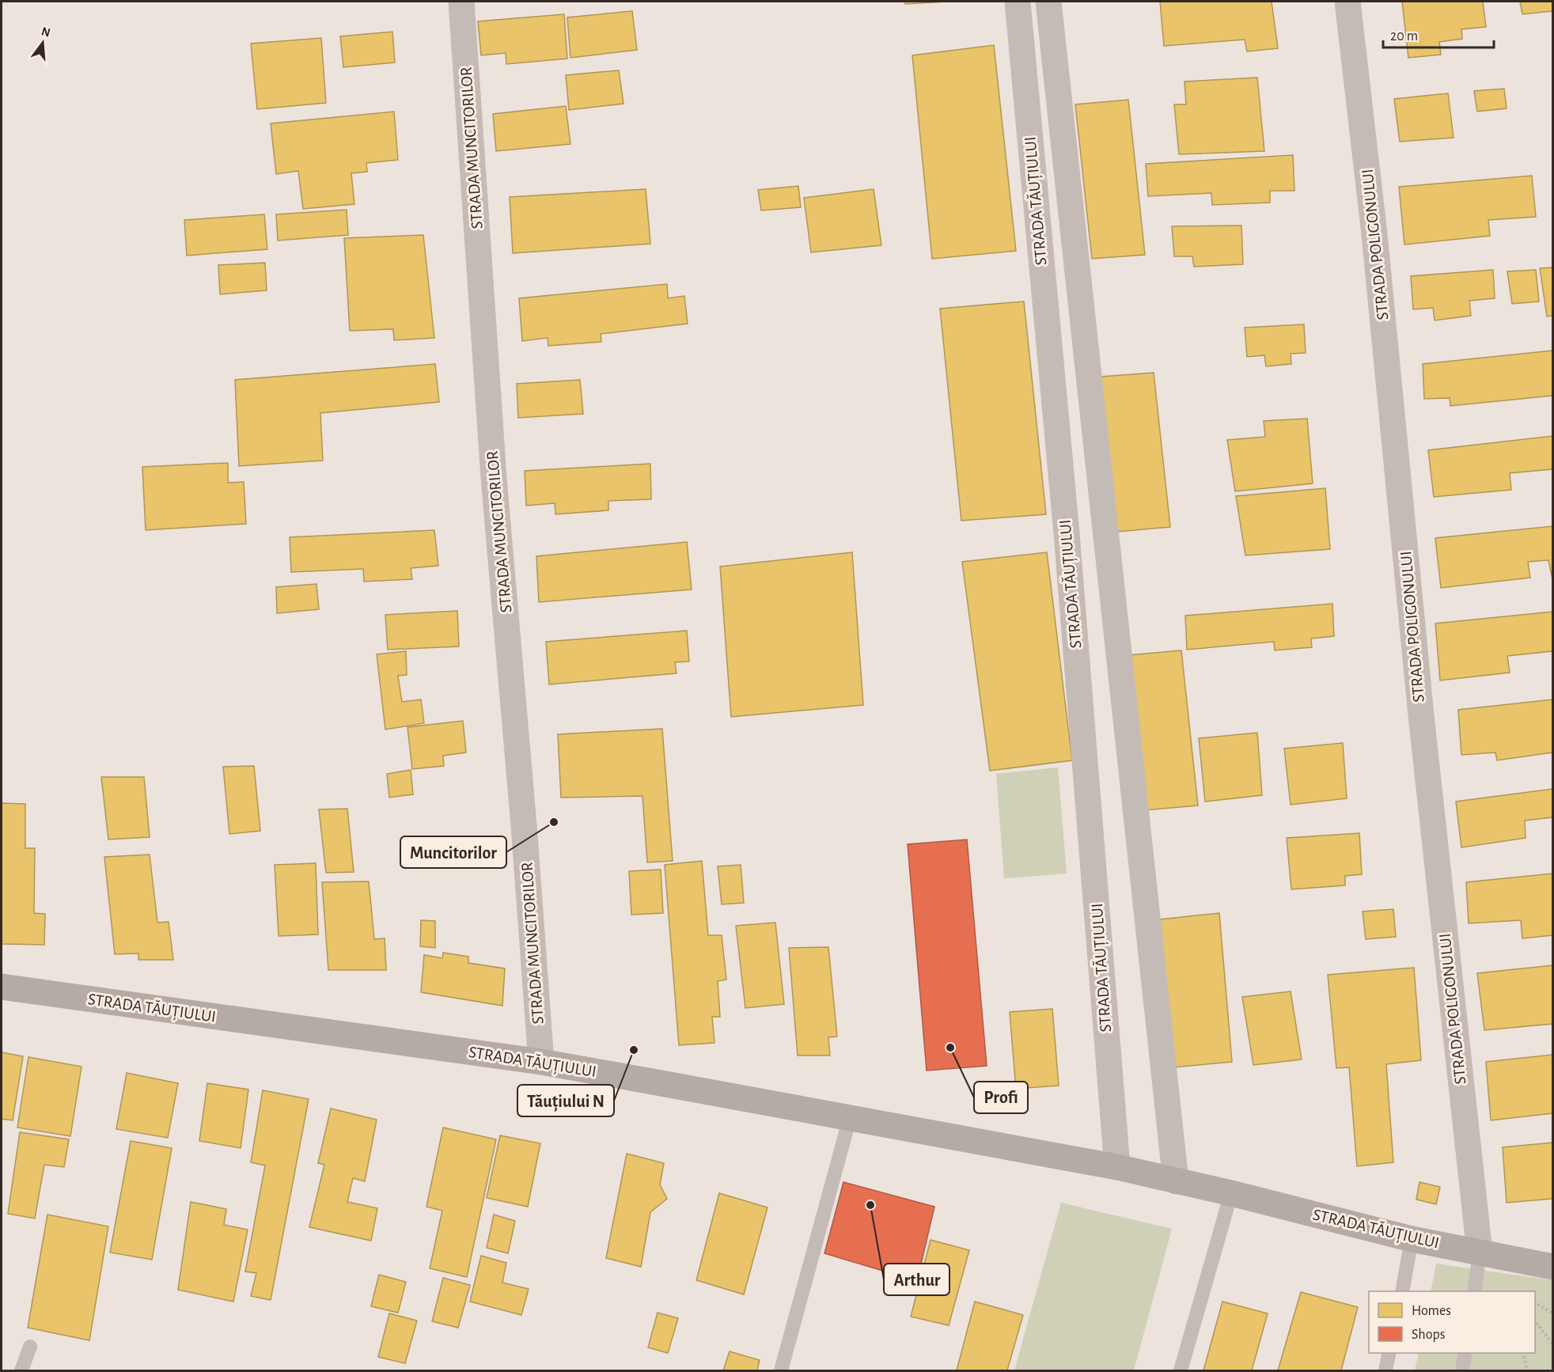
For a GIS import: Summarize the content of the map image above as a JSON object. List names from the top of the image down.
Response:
{
  "streets": {
    "main road": ["STRADA TĂUȚIULUI"],
    "street": ["STRADA MUNCITORILOR", "STRADA POLIGONULUI"]
  },
  "crossings": [
    ["STRADA MUNCITORILOR", "STRADA TĂUȚIULUI"],
    ["STRADA TĂUȚIULUI", "STRADA POLIGONULUI"]
  ],
  "places": [
    "Muncitorilor",
    "Profi",
    "Tăuțiului N",
    "Arthur"
  ],
  "legend": ["Homes", "Shops"],
  "scale_bar": "20 m",
  "north": "top"
}
